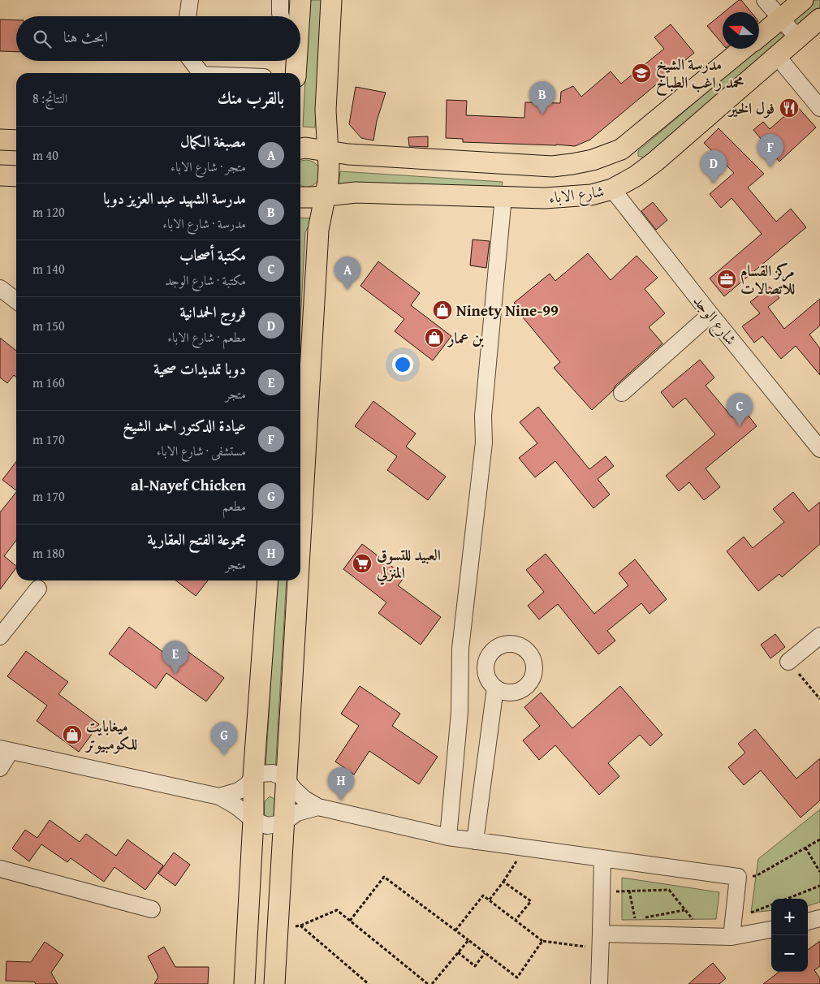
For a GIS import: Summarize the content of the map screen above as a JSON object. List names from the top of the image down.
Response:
{
  "streets": {
    "main road": ["شارع الاباء"],
    "street": ["شارع الوجد"]
  },
  "crossings": [
    ["شارع الاباء", "شارع الوجد"]
  ],
  "places": {
    "school or university": ["مدرسة الشيخ محمد راغب الطباخ"],
    "restaurant": ["فول الخير"],
    "office": ["مركز القسام للاتصالات"],
    "shop": ["Ninety Nine-99", "بن عمار", "ميغابايت للكومبيوتر"],
    "supermarket": ["العبيد للتسوق المنزلي"]
  },
  "north": "left",
  "page": {
    "search": "ابحث هنا",
    "heading": ["بالقرب منك", "النتائج: 8"],
    "pins": [
      "B",
      "F",
      "D",
      "A",
      "C",
      "E",
      "G",
      "H"
    ],
    "list": [
      {
        "mark": "A",
        "name": "مصبغة الكمال",
        "note": "متجر · شارع الاباء",
        "value": "40 m"
      },
      {
        "mark": "B",
        "name": "مدرسة الشهيد عبد العزيز دوبا",
        "note": "مدرسة · شارع الاباء",
        "value": "120 m"
      },
      {
        "mark": "C",
        "name": "مكتبة أصحاب",
        "note": "مكتبة · شارع الوجد",
        "value": "140 m"
      },
      {
        "mark": "D",
        "name": "فروج الحمدانية",
        "note": "مطعم · شارع الاباء",
        "value": "150 m"
      },
      {
        "mark": "E",
        "name": "دوبا تمديدات صحية",
        "note": "متجر",
        "value": "160 m"
      },
      {
        "mark": "F",
        "name": "عيادة الدكتور احمد الشيخ",
        "note": "مستشفى · شارع الاباء",
        "value": "170 m"
      },
      {
        "mark": "G",
        "name": "al-Nayef Chicken",
        "note": "مطعم",
        "value": "170 m"
      },
      {
        "mark": "H",
        "name": "مجموعة الفتح العقارية",
        "note": "متجر",
        "value": "180 m"
      }
    ],
    "map_buttons": ["+", "−"]
  }
}
